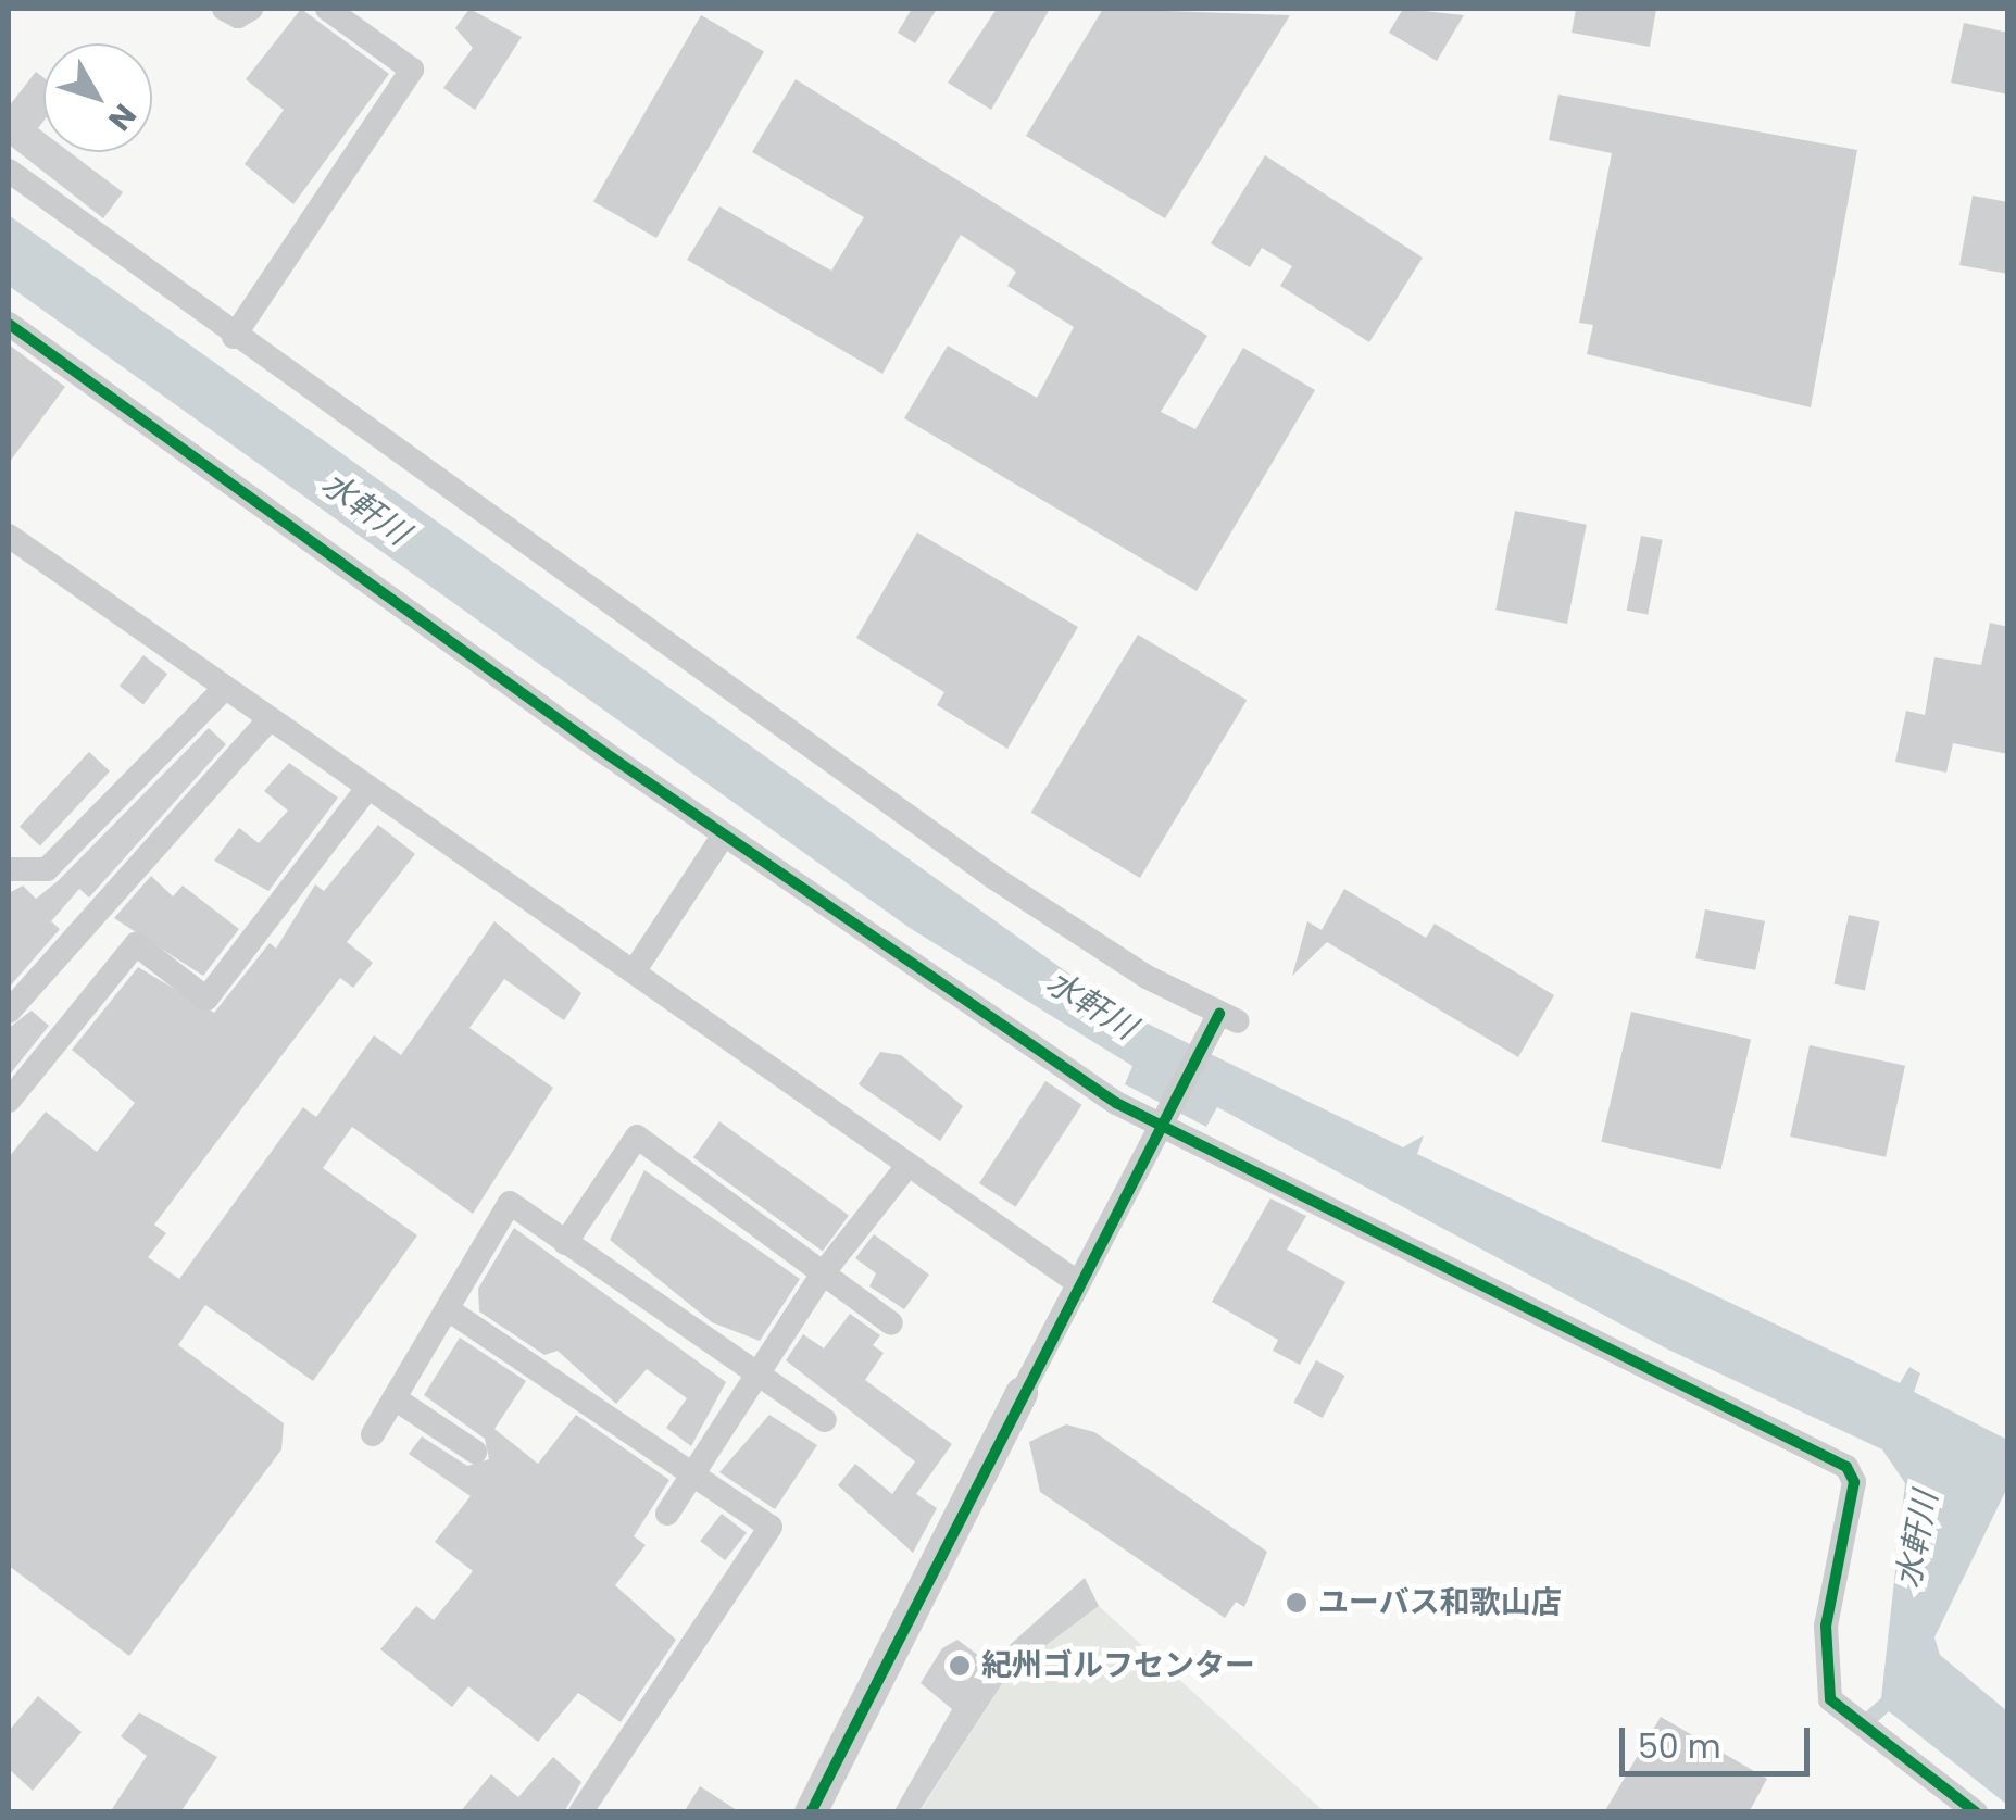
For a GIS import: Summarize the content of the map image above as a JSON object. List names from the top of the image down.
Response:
{
  "water": ["水軒川"],
  "places": ["ユーバス和歌山店", "紀州ゴルフセンター"],
  "scale_bar": "50 m",
  "north": "bottom right"
}
